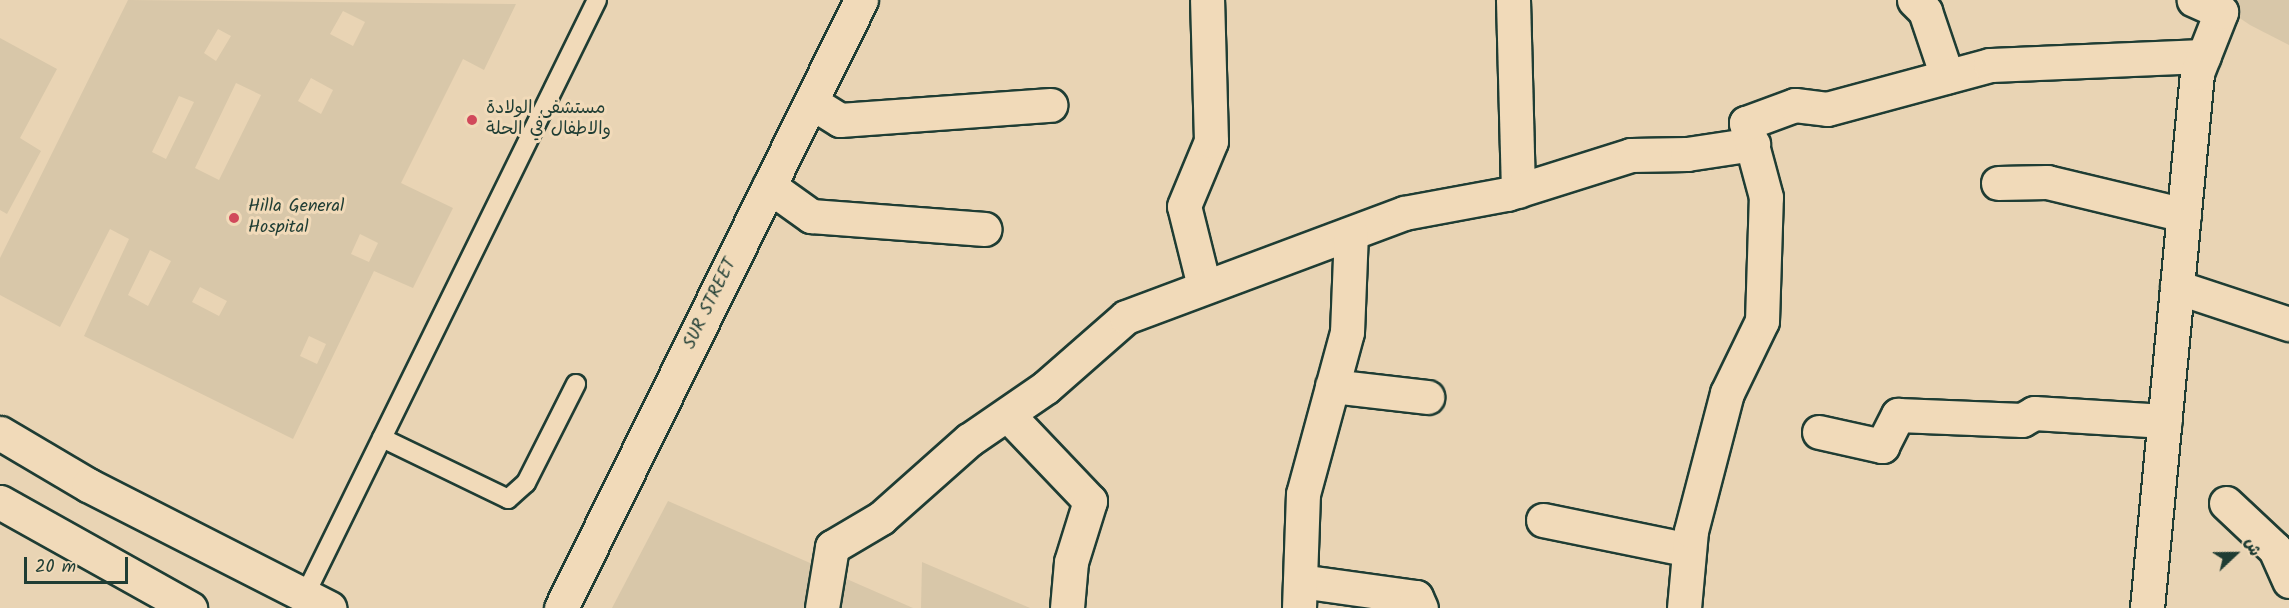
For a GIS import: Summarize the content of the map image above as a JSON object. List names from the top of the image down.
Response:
{
  "streets": {
    "street": ["SUR STREET"]
  },
  "places": ["مستشفى الولادة والاطفال في الحلة", "Hilla General Hospital"],
  "scale_bar": "20 m",
  "north": "right"
}
